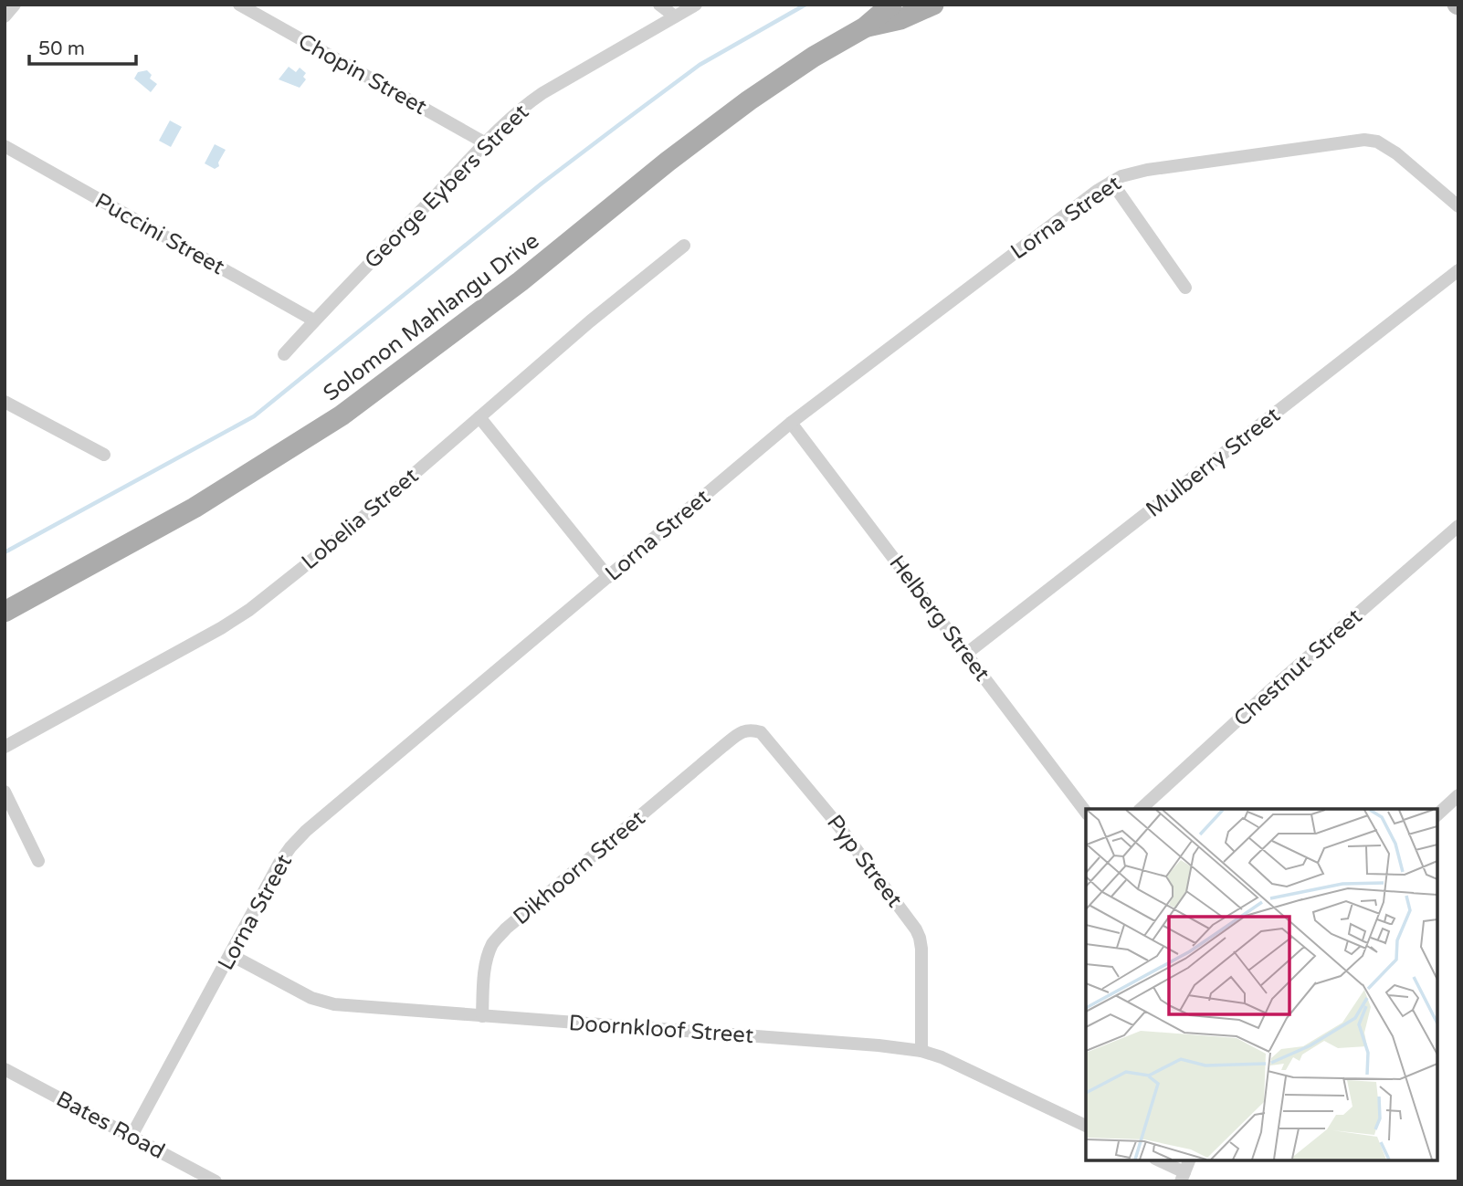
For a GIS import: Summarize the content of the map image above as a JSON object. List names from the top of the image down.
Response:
{
  "streets": {
    "main road": ["Solomon Mahlangu Drive"],
    "street": [
      "Chopin Street",
      "George Eybers Street",
      "Lorna Street",
      "Puccini Street",
      "Mulberry Street",
      "Lobelia Street",
      "Helberg Street",
      "Chestnut Street",
      "Pyp Street",
      "Dikhoorn Street",
      "Doornkloof Street",
      "Bates Road"
    ]
  },
  "crossings": [
    ["Chopin Street", "George Eybers Street"],
    ["George Eybers Street", "Puccini Street"],
    ["Lorna Street", "Helberg Street"],
    ["Lorna Street", "Doornkloof Street"],
    ["Lorna Street", "Bates Road"],
    ["Mulberry Street", "Helberg Street"],
    ["Pyp Street", "Dikhoorn Street"],
    ["Pyp Street", "Doornkloof Street"],
    ["Dikhoorn Street", "Doornkloof Street"]
  ],
  "scale_bar": "50 m"
}
